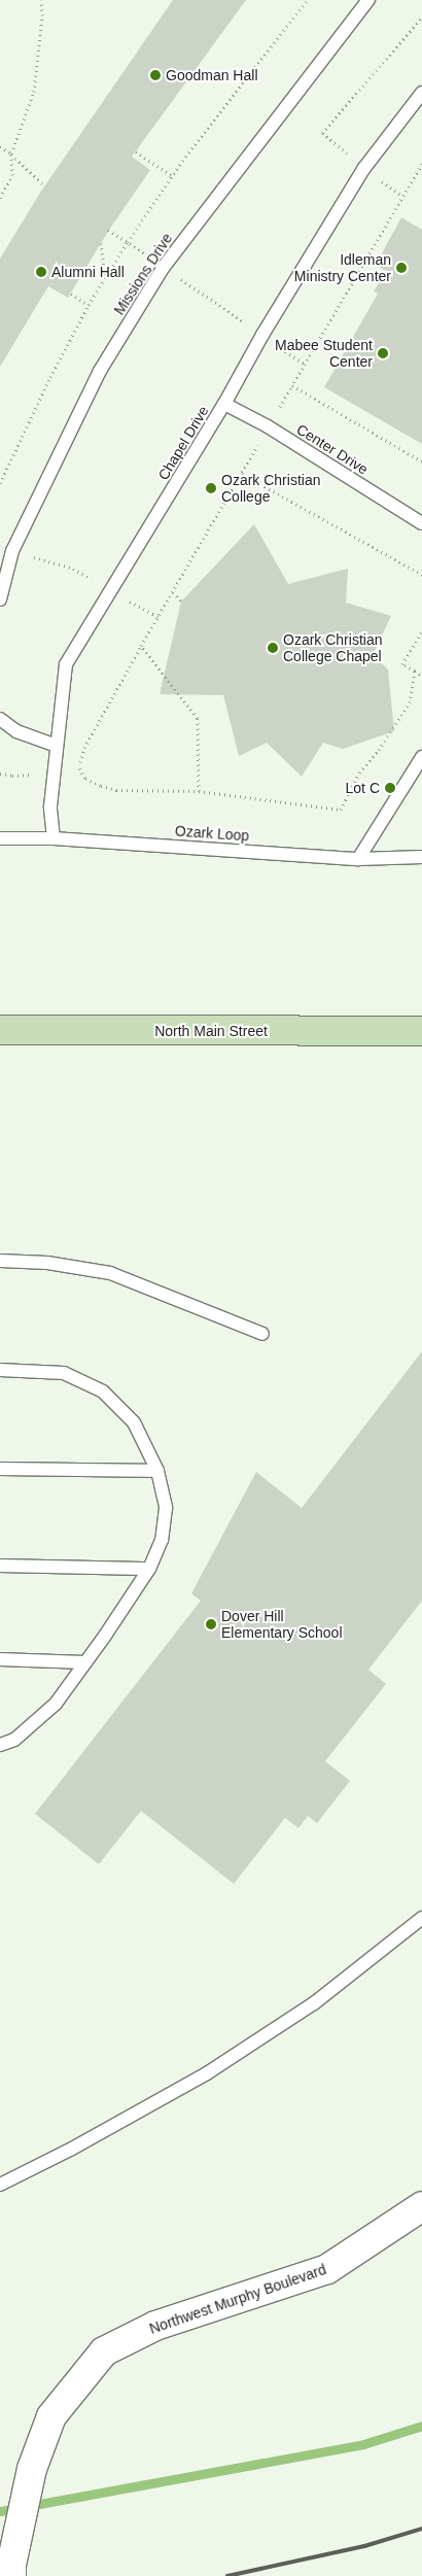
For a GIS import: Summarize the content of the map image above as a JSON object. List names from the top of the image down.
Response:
{
  "streets": {
    "main road": ["North Main Street"],
    "street": ["Northwest Murphy Boulevard"],
    "lane": [
      "Missions Drive",
      "Chapel Drive",
      "Center Drive",
      "Ozark Loop"
    ]
  },
  "crossings": [
    ["Chapel Drive", "Center Drive"],
    ["Chapel Drive", "Ozark Loop"]
  ],
  "places": [
    "Goodman Hall",
    "Idleman Ministry Center",
    "Alumni Hall",
    "Mabee Student Center",
    "Ozark Christian College",
    "Ozark Christian College Chapel",
    "Lot C",
    "Dover Hill Elementary School"
  ]
}
